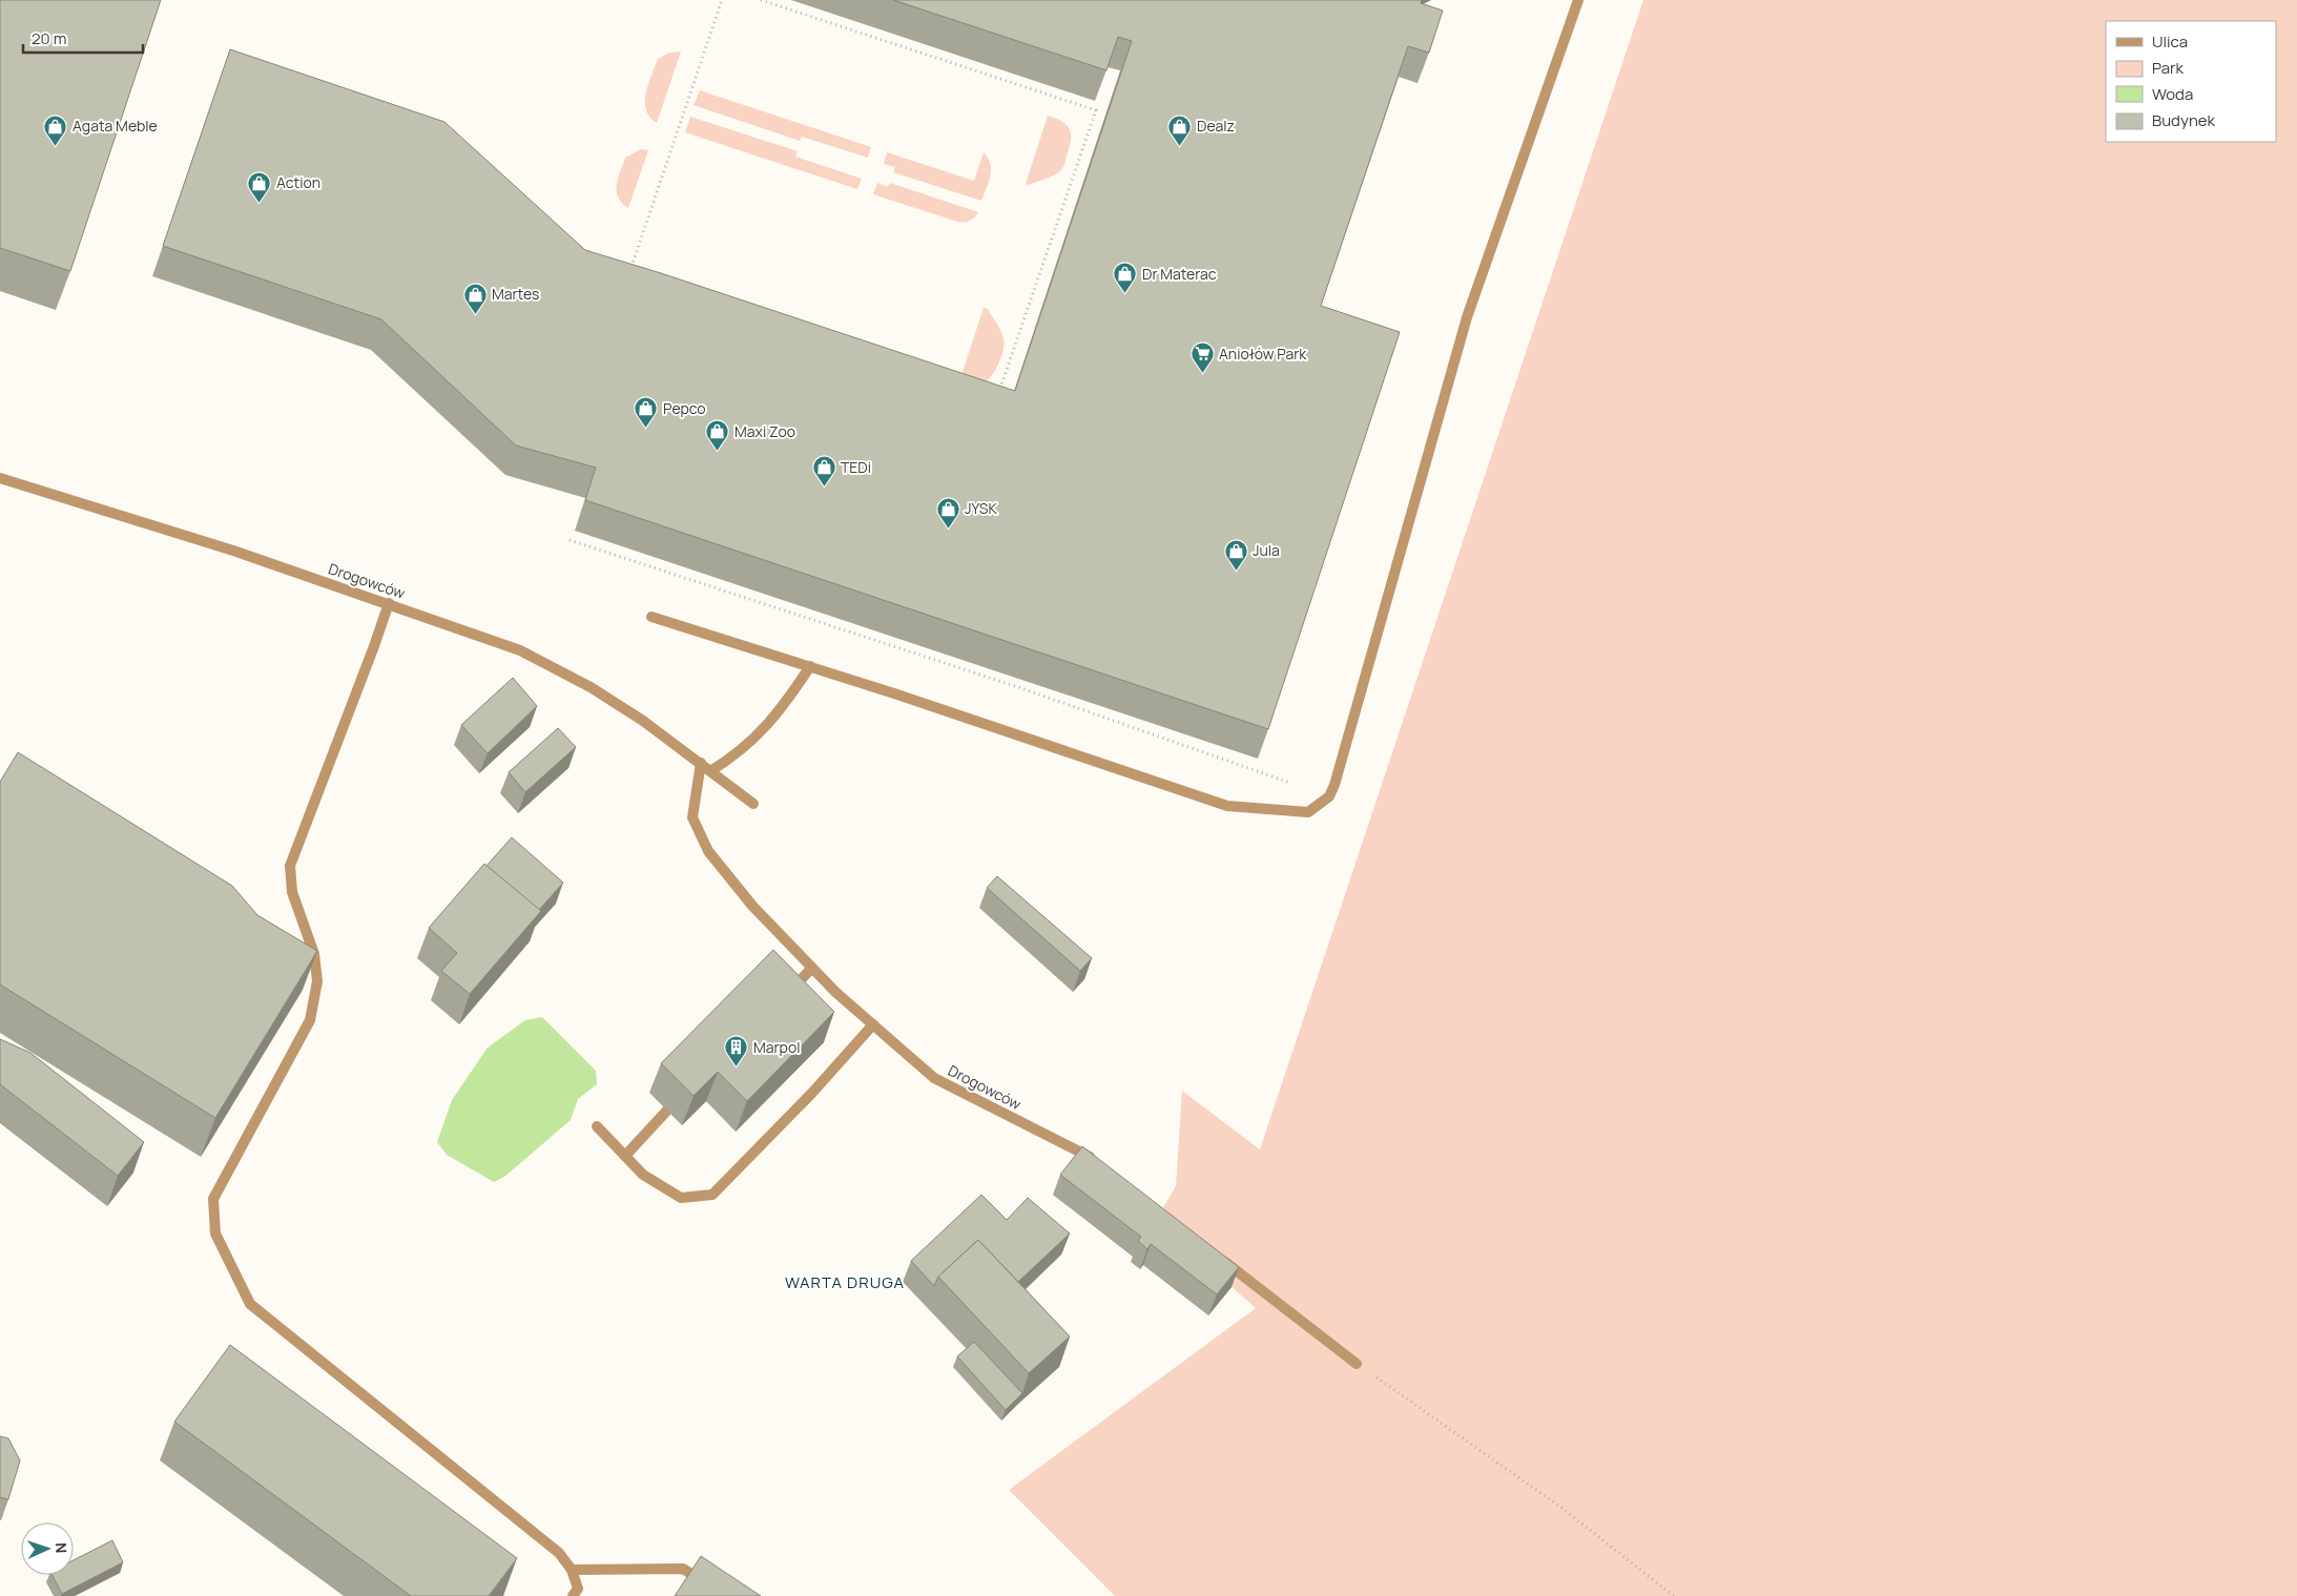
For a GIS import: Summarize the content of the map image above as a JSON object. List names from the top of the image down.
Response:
{
  "streets": {
    "street": ["Drogowców"]
  },
  "districts": ["WARTA DRUGA"],
  "places": {
    "shop": [
      "Agata Meble",
      "Dealz",
      "Action",
      "Dr Materac",
      "Martes",
      "Pepco",
      "Maxi Zoo",
      "TEDi",
      "JYSK",
      "Jula"
    ],
    "supermarket": ["Aniołów Park"],
    "building": ["Marpol"]
  },
  "legend": [
    "Ulica",
    "Park",
    "Woda",
    "Budynek"
  ],
  "scale_bar": "20 m",
  "north": "right"
}
